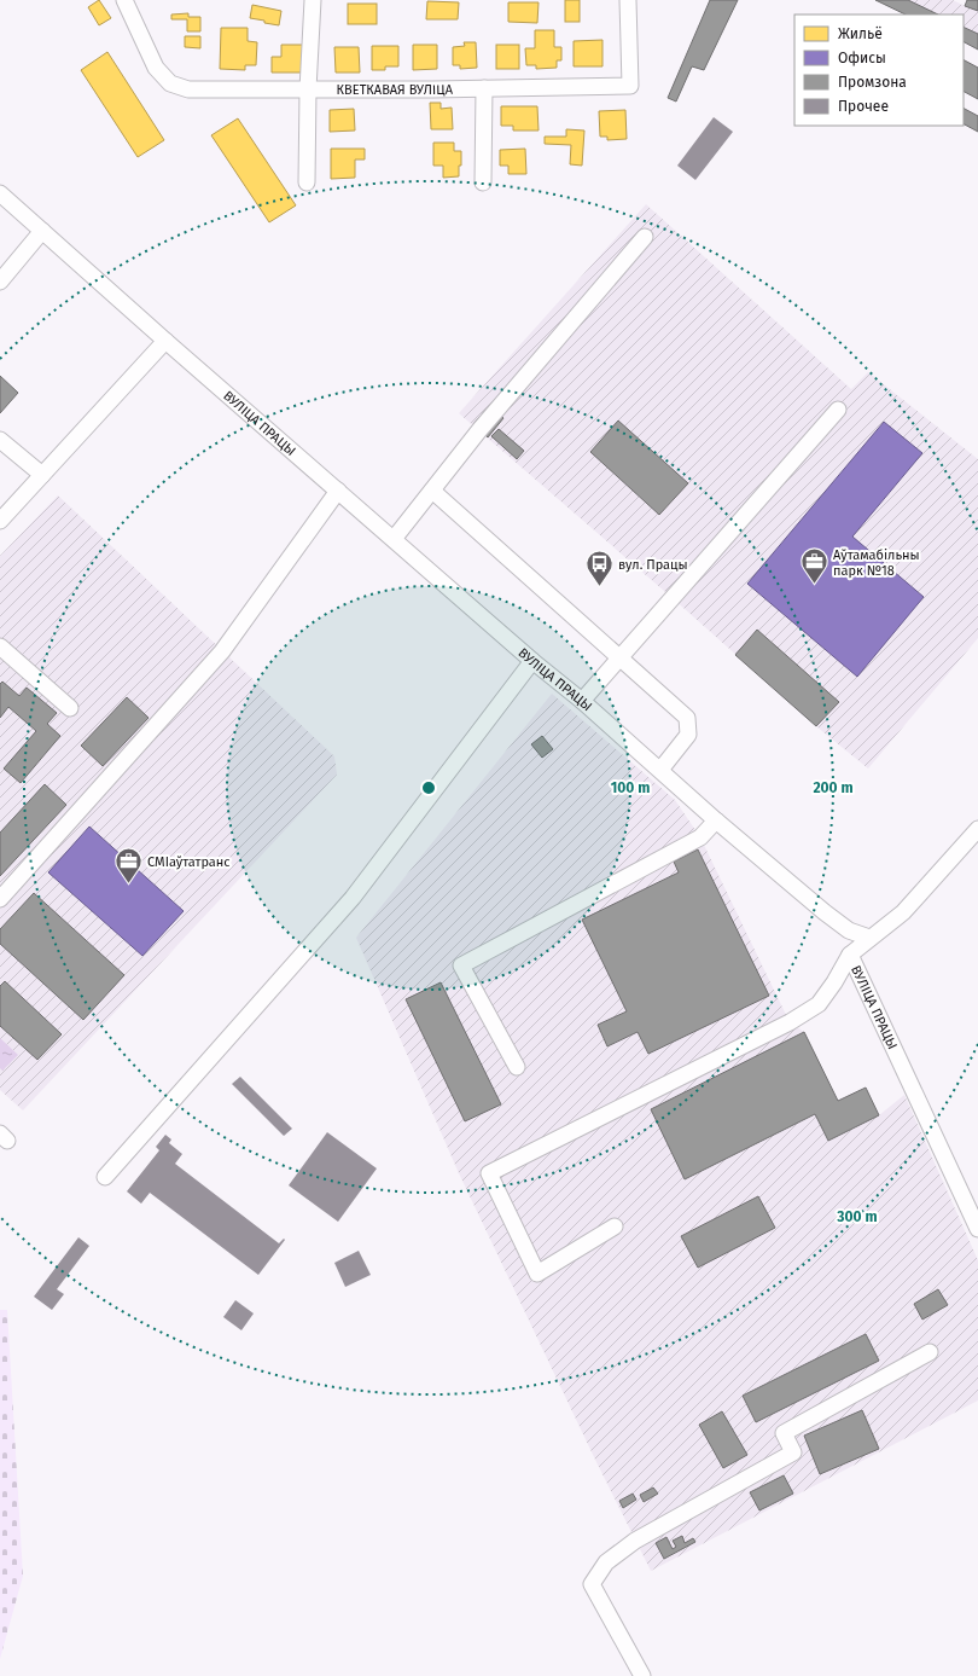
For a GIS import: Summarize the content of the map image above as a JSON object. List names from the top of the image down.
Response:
{
  "streets": {
    "street": ["КВЕТКАВАЯ ВУЛІЦА", "ВУЛІЦА ПРАЦЫ"]
  },
  "places": {
    "office": ["Аўтамабільны парк №18", "СМІаўтатранс"],
    "bus stop": ["вул. Працы"]
  },
  "legend": [
    "Жильё",
    "Офисы",
    "Промзона",
    "Прочее"
  ],
  "rings": ["100 m", "200 m", "300 m"]
}
